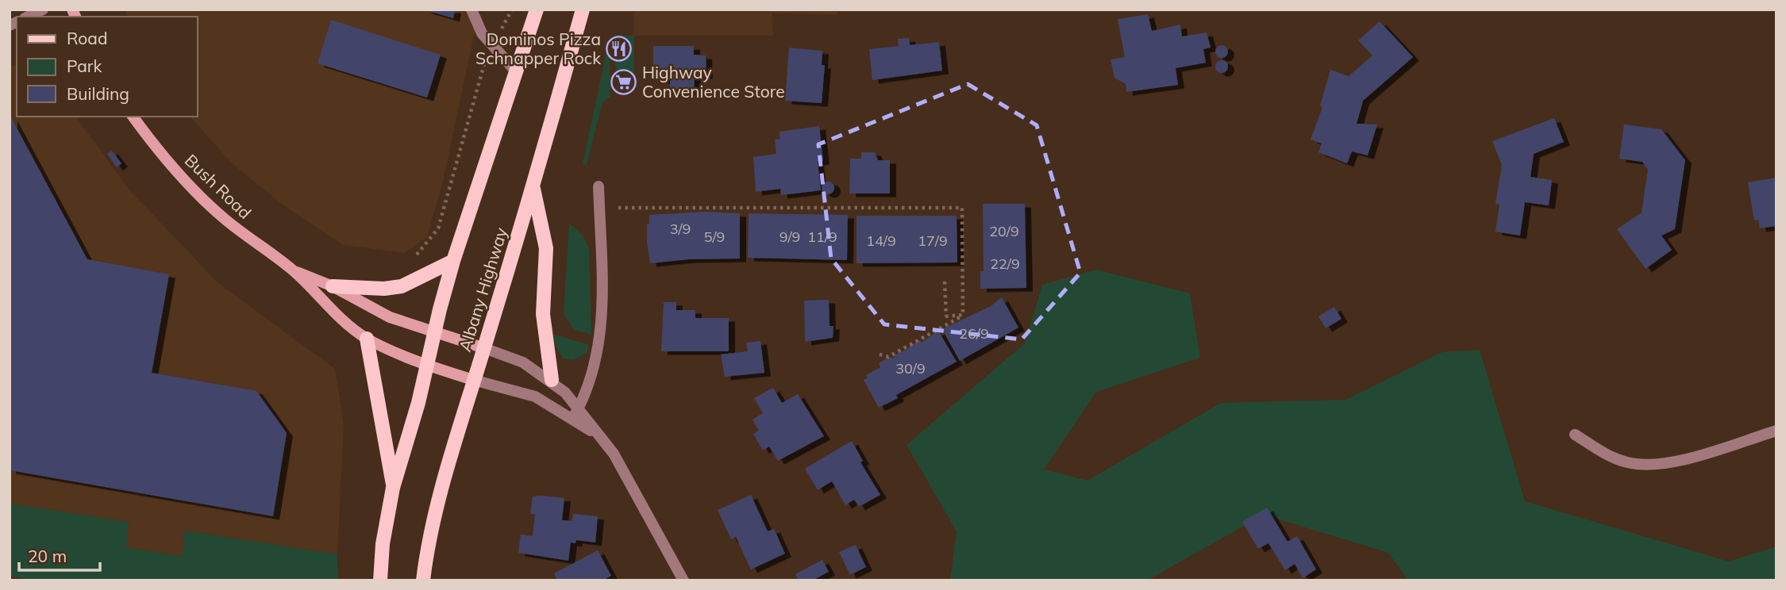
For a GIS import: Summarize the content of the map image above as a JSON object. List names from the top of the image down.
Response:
{
  "streets": {
    "main road": ["Bush Road", "Albany Highway"]
  },
  "crossings": [
    ["Bush Road", "Albany Highway"]
  ],
  "places": {
    "restaurant": ["Dominos Pizza Schnapper Rock"],
    "supermarket": ["Highway Convenience Store"]
  },
  "house_numbers": [
    "3/9",
    "20/9",
    "5/9",
    "9/9",
    "11/9",
    "14/9",
    "17/9",
    "22/9",
    "26/9",
    "30/9"
  ],
  "legend": ["Road", "Park", "Building"],
  "scale_bar": "20 m"
}
